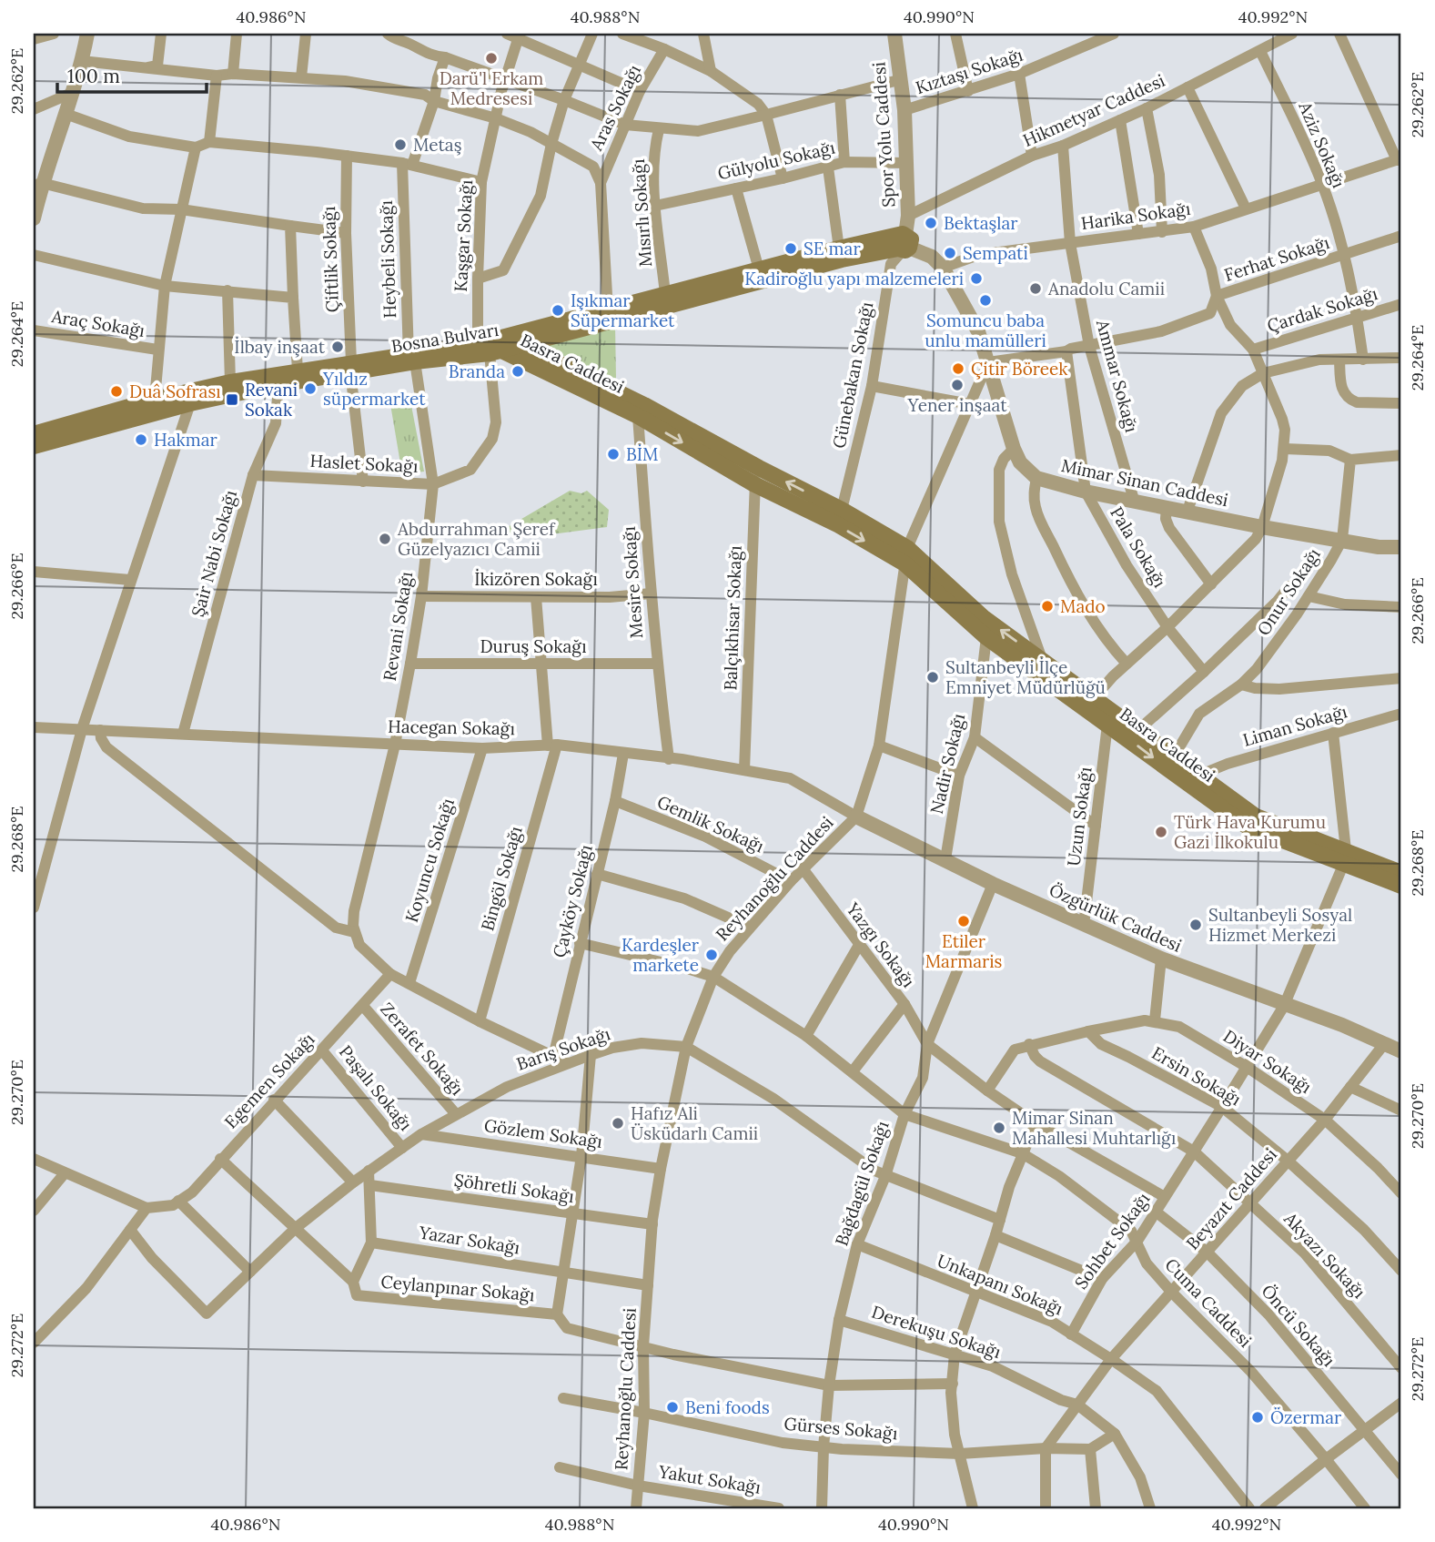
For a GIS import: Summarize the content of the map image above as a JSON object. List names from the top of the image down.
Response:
{
  "streets": {
    "main road": ["Bosna Bulvarı", "Basra Caddesi"],
    "street": [
      "Kıztaşı Sokağı",
      "Aras Sokağı",
      "Hikmetyar Caddesi",
      "Spor Yolu Caddesi",
      "Aziz Sokağı",
      "Gülyolu Sokağı",
      "Mısırlı Sokağı",
      "Harika Sokağı",
      "Kaşgar Sokağı",
      "Ferhat Sokağı",
      "Çiftlik Sokağı",
      "Heybeli Sokağı",
      "Çardak Sokağı",
      "Araç Sokağı",
      "Günebakan Sokağı",
      "Ammar Sokağı",
      "Haslet Sokağı",
      "Mimar Sinan Caddesi",
      "Pala Sokağı",
      "Şair Nabi Sokağı",
      "İkizören Sokağı",
      "Mesire Sokağı",
      "Onur Sokağı",
      "Balçıkhisar Sokağı",
      "Revani Sokağı",
      "Duruş Sokağı",
      "Liman Sokağı",
      "Hacegan Sokağı",
      "Nadir Sokağı",
      "Uzun Sokağı",
      "Gemlik Sokağı",
      "Koyuncu Sokağı",
      "Bingöl Sokağı",
      "Reyhanoğlu Caddesi",
      "Çayköy Sokağı",
      "Özgürlük Caddesi",
      "Yazgı Sokağı",
      "Zerafet Sokağı",
      "Barış Sokağı",
      "Diyar Sokağı",
      "Ersin Sokağı",
      "Egemen Sokağı",
      "Paşalı Sokağı",
      "Gözlem Sokağı",
      "Bağdagül Sokağı",
      "Şöhretli Sokağı",
      "Beyazıt Caddesi",
      "Yazar Sokağı",
      "Sohbet Sokağı",
      "Akyazı Sokağı",
      "Unkapanı Sokağı",
      "Ceylanpınar Sokağı",
      "Cuma Caddesi",
      "Öncü Sokağı",
      "Derekuşu Sokağı",
      "Gürses Sokağı",
      "Yakut Sokağı"
    ]
  },
  "crossings": [
    ["Kıztaşı Sokağı", "Spor Yolu Caddesi"],
    ["Hikmetyar Caddesi", "Spor Yolu Caddesi"],
    ["Hikmetyar Caddesi", "Aziz Sokağı"],
    ["Hikmetyar Caddesi", "Ammar Sokağı"],
    ["Spor Yolu Caddesi", "Gülyolu Sokağı"],
    ["Spor Yolu Caddesi", "Bosna Bulvarı"],
    ["Spor Yolu Caddesi", "Günebakan Sokağı"],
    ["Spor Yolu Caddesi", "Mimar Sinan Caddesi"],
    ["Aziz Sokağı", "Harika Sokağı"],
    ["Aziz Sokağı", "Ferhat Sokağı"],
    ["Aziz Sokağı", "Çardak Sokağı"],
    ["Gülyolu Sokağı", "Mısırlı Sokağı"],
    ["Mısırlı Sokağı", "Bosna Bulvarı"],
    ["Harika Sokağı", "Ammar Sokağı"],
    ["Harika Sokağı", "Mimar Sinan Caddesi"],
    ["Kaşgar Sokağı", "Bosna Bulvarı"],
    ["Kaşgar Sokağı", "Basra Caddesi"],
    ["Kaşgar Sokağı", "Haslet Sokağı"],
    ["Ferhat Sokağı", "Ammar Sokağı"],
    ["Ferhat Sokağı", "Mimar Sinan Caddesi"],
    ["Ferhat Sokağı", "Pala Sokağı"],
    ["Ferhat Sokağı", "Reyhanoğlu Caddesi"],
    ["Çiftlik Sokağı", "Bosna Bulvarı"],
    ["Çiftlik Sokağı", "Haslet Sokağı"],
    ["Heybeli Sokağı", "Bosna Bulvarı"],
    ["Heybeli Sokağı", "Revani Sokağı"],
    ["Bosna Bulvarı", "Basra Caddesi"],
    ["Bosna Bulvarı", "Günebakan Sokağı"],
    ["Bosna Bulvarı", "Mimar Sinan Caddesi"],
    ["Bosna Bulvarı", "Şair Nabi Sokağı"],
    ["Bosna Bulvarı", "Revani Sokağı"],
    ["Basra Caddesi", "Günebakan Sokağı"],
    ["Basra Caddesi", "Mesire Sokağı"],
    ["Basra Caddesi", "Onur Sokağı"],
    ["Basra Caddesi", "Balçıkhisar Sokağı"],
    ["Basra Caddesi", "Liman Sokağı"],
    ["Basra Caddesi", "Nadir Sokağı"],
    ["Basra Caddesi", "Uzun Sokağı"],
    ["Basra Caddesi", "Reyhanoğlu Caddesi"],
    ["Basra Caddesi", "Sohbet Sokağı"],
    ["Günebakan Sokağı", "Mimar Sinan Caddesi"],
    ["Ammar Sokağı", "Mimar Sinan Caddesi"],
    ["Haslet Sokağı", "Şair Nabi Sokağı"],
    ["Haslet Sokağı", "Revani Sokağı"],
    ["Mimar Sinan Caddesi", "Pala Sokağı"],
    ["Mimar Sinan Caddesi", "Onur Sokağı"],
    ["Mimar Sinan Caddesi", "Reyhanoğlu Caddesi"],
    ["Şair Nabi Sokağı", "Hacegan Sokağı"],
    ["İkizören Sokağı", "Mesire Sokağı"],
    ["İkizören Sokağı", "Revani Sokağı"],
    ["Mesire Sokağı", "Duruş Sokağı"],
    ["Mesire Sokağı", "Hacegan Sokağı"],
    ["Balçıkhisar Sokağı", "Hacegan Sokağı"],
    ["Revani Sokağı", "Duruş Sokağı"],
    ["Revani Sokağı", "Hacegan Sokağı"],
    ["Hacegan Sokağı", "Koyuncu Sokağı"],
    ["Hacegan Sokağı", "Bingöl Sokağı"],
    ["Hacegan Sokağı", "Reyhanoğlu Caddesi"],
    ["Hacegan Sokağı", "Çayköy Sokağı"],
    ["Hacegan Sokağı", "Özgürlük Caddesi"],
    ["Nadir Sokağı", "Özgürlük Caddesi"],
    ["Uzun Sokağı", "Özgürlük Caddesi"],
    ["Gemlik Sokağı", "Reyhanoğlu Caddesi"],
    ["Gemlik Sokağı", "Çayköy Sokağı"],
    ["Reyhanoğlu Caddesi", "Özgürlük Caddesi"],
    ["Reyhanoğlu Caddesi", "Yazgı Sokağı"],
    ["Reyhanoğlu Caddesi", "Barış Sokağı"],
    ["Reyhanoğlu Caddesi", "Gözlem Sokağı"],
    ["Reyhanoğlu Caddesi", "Şöhretli Sokağı"],
    ["Reyhanoğlu Caddesi", "Yazar Sokağı"],
    ["Reyhanoğlu Caddesi", "Cuma Caddesi"],
    ["Reyhanoğlu Caddesi", "Gürses Sokağı"],
    ["Reyhanoğlu Caddesi", "Yakut Sokağı"],
    ["Çayköy Sokağı", "Cuma Caddesi"],
    ["Özgürlük Caddesi", "Bağdagül Sokağı"],
    ["Özgürlük Caddesi", "Beyazıt Caddesi"],
    ["Özgürlük Caddesi", "Sohbet Sokağı"],
    ["Yazgı Sokağı", "Bağdagül Sokağı"],
    ["Zerafet Sokağı", "Barış Sokağı"],
    ["Zerafet Sokağı", "Egemen Sokağı"],
    ["Barış Sokağı", "Paşalı Sokağı"],
    ["Barış Sokağı", "Gözlem Sokağı"],
    ["Barış Sokağı", "Bağdagül Sokağı"],
    ["Diyar Sokağı", "Ersin Sokağı"],
    ["Diyar Sokağı", "Beyazıt Caddesi"],
    ["Diyar Sokağı", "Sohbet Sokağı"],
    ["Ersin Sokağı", "Beyazıt Caddesi"],
    ["Ersin Sokağı", "Sohbet Sokağı"],
    ["Egemen Sokağı", "Paşalı Sokağı"],
    ["Bağdagül Sokağı", "Unkapanı Sokağı"],
    ["Bağdagül Sokağı", "Cuma Caddesi"],
    ["Bağdagül Sokağı", "Derekuşu Sokağı"],
    ["Bağdagül Sokağı", "Gürses Sokağı"],
    ["Beyazıt Caddesi", "Akyazı Sokağı"],
    ["Beyazıt Caddesi", "Unkapanı Sokağı"],
    ["Beyazıt Caddesi", "Cuma Caddesi"],
    ["Beyazıt Caddesi", "Öncü Sokağı"],
    ["Beyazıt Caddesi", "Derekuşu Sokağı"],
    ["Beyazıt Caddesi", "Gürses Sokağı"],
    ["Sohbet Sokağı", "Akyazı Sokağı"],
    ["Sohbet Sokağı", "Unkapanı Sokağı"],
    ["Sohbet Sokağı", "Cuma Caddesi"],
    ["Sohbet Sokağı", "Öncü Sokağı"]
  ],
  "places": {
    "other": [
      "Darü'l Erkam Medresesi",
      "Metaş",
      "Bektaşlar",
      "SE mar",
      "Sempati",
      "Kadiroğlu yapı malzemeleri",
      "Anadolu Camii",
      "Somuncu baba unlu mamülleri",
      "Işıkmar Süpermarket",
      "İlbay inşaat",
      "Çitir Böreek",
      "Branda",
      "Yener inşaat",
      "Yıldız süpermarket",
      "Duâ Sofrası",
      "Hakmar",
      "BİM",
      "Abdurrahman Şeref Güzelyazıcı Camii",
      "Mado",
      "Sultanbeyli İlçe Emniyet Müdürlüğü",
      "Türk Hava Kurumu Gazi İlkokulu",
      "Etiler Marmaris",
      "Sultanbeyli Sosyal Hizmet Merkezi",
      "Kardeşler markete",
      "Hafız Ali Üsküdarlı Camii",
      "Mimar Sinan Mahallesi Muhtarlığı",
      "Beni foods",
      "Özermar"
    ],
    "transit": ["Revani Sokak"]
  },
  "scale_bar": "100 m",
  "coordinates": [
    "40.986°N",
    "40.988°N",
    "40.990°N",
    "40.992°N",
    "29.262°E",
    "29.264°E",
    "29.266°E",
    "29.268°E",
    "29.270°E",
    "29.272°E"
  ]
}
